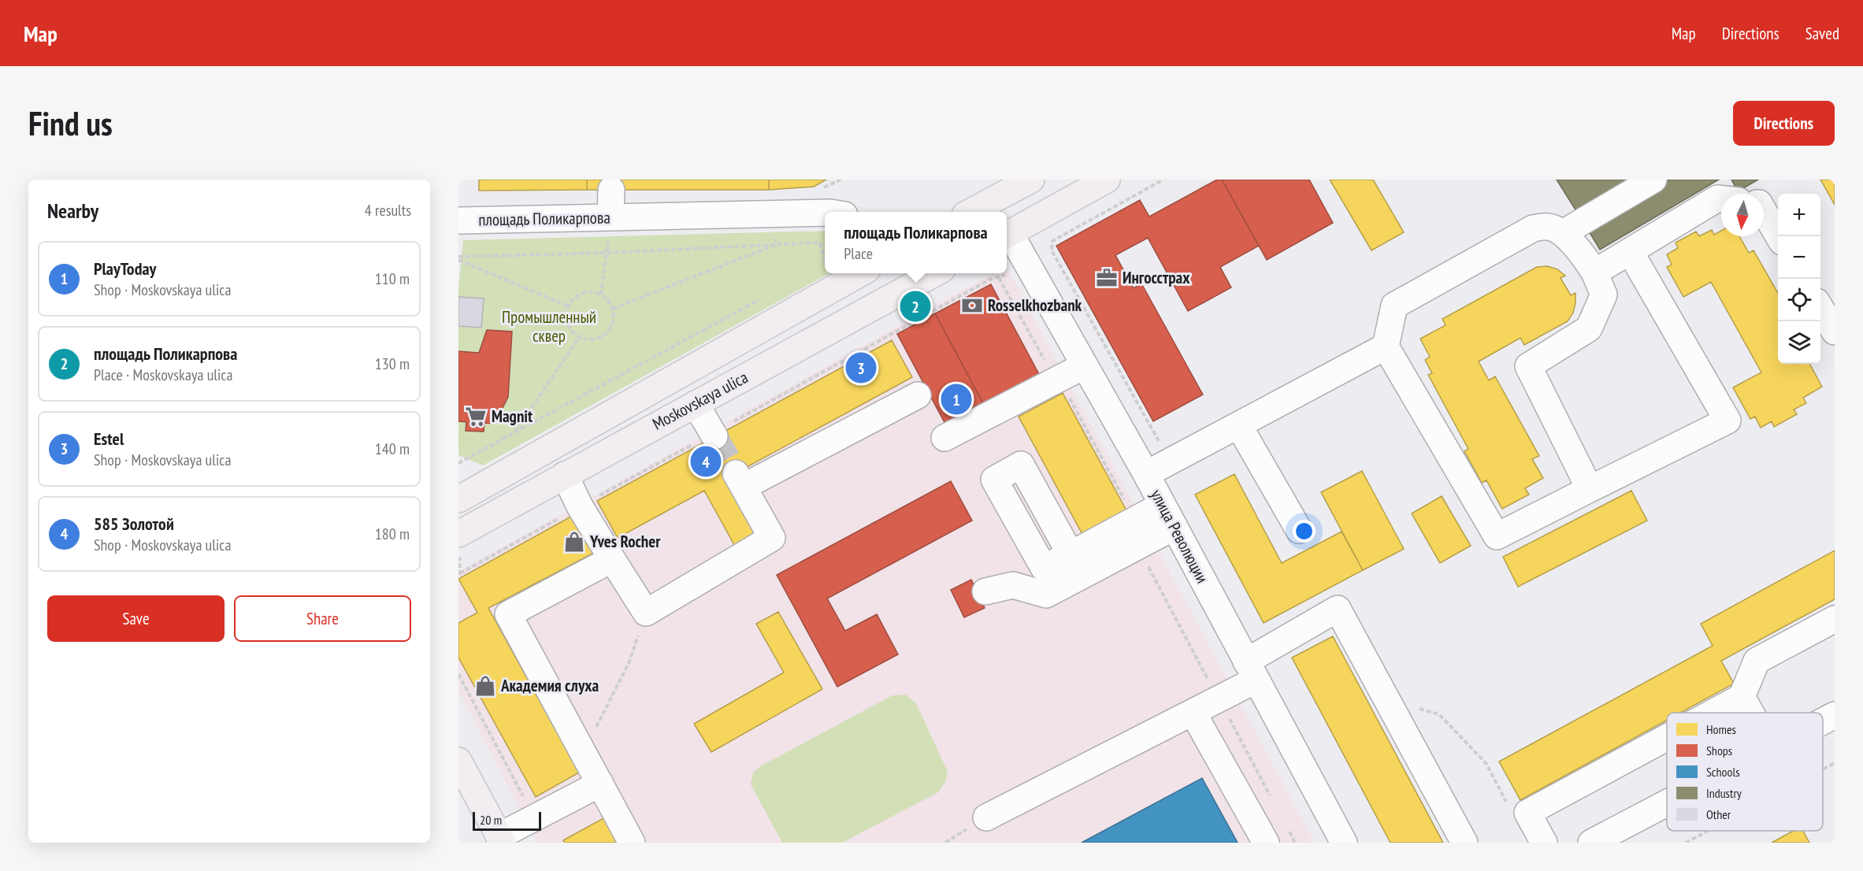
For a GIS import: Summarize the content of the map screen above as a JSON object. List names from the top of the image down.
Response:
{
  "streets": {
    "main road": ["Moskovskaya ulica"],
    "street": ["площадь Поликарпова", "улица Революции"]
  },
  "parks": ["Промышленный сквер"],
  "places": {
    "office": ["Ингосстрах"],
    "bank": ["Rosselkhozbank"],
    "supermarket": ["Magnit"],
    "shop": ["Yves Rocher", "Академия слуха"]
  },
  "legend": [
    "Homes",
    "Shops",
    "Schools",
    "Industry",
    "Other"
  ],
  "scale_bar": "20 m",
  "north": "bottom",
  "page": {
    "header": "Map",
    "nav": ["Map", "Directions", "Saved"],
    "buttons": [
      "Directions",
      ["Save", "Share"]
    ],
    "title": "Find us",
    "heading": ["Nearby", "4 results"],
    "map_buttons": ["+", "−"],
    "popup": ["площадь Поликарпова", "Place"],
    "list": [
      {
        "mark": "1",
        "name": "PlayToday",
        "note": "Shop · Moskovskaya ulica",
        "value": "110 m"
      },
      {
        "mark": "2",
        "name": "площадь Поликарпова",
        "note": "Place · Moskovskaya ulica",
        "value": "130 m"
      },
      {
        "mark": "3",
        "name": "Estel",
        "note": "Shop · Moskovskaya ulica",
        "value": "140 m"
      },
      {
        "mark": "4",
        "name": "585 Золотой",
        "note": "Shop · Moskovskaya ulica",
        "value": "180 m"
      }
    ],
    "pins": [
      "2",
      "3",
      "1",
      "4"
    ],
    "scale": "20 m"
  }
}
